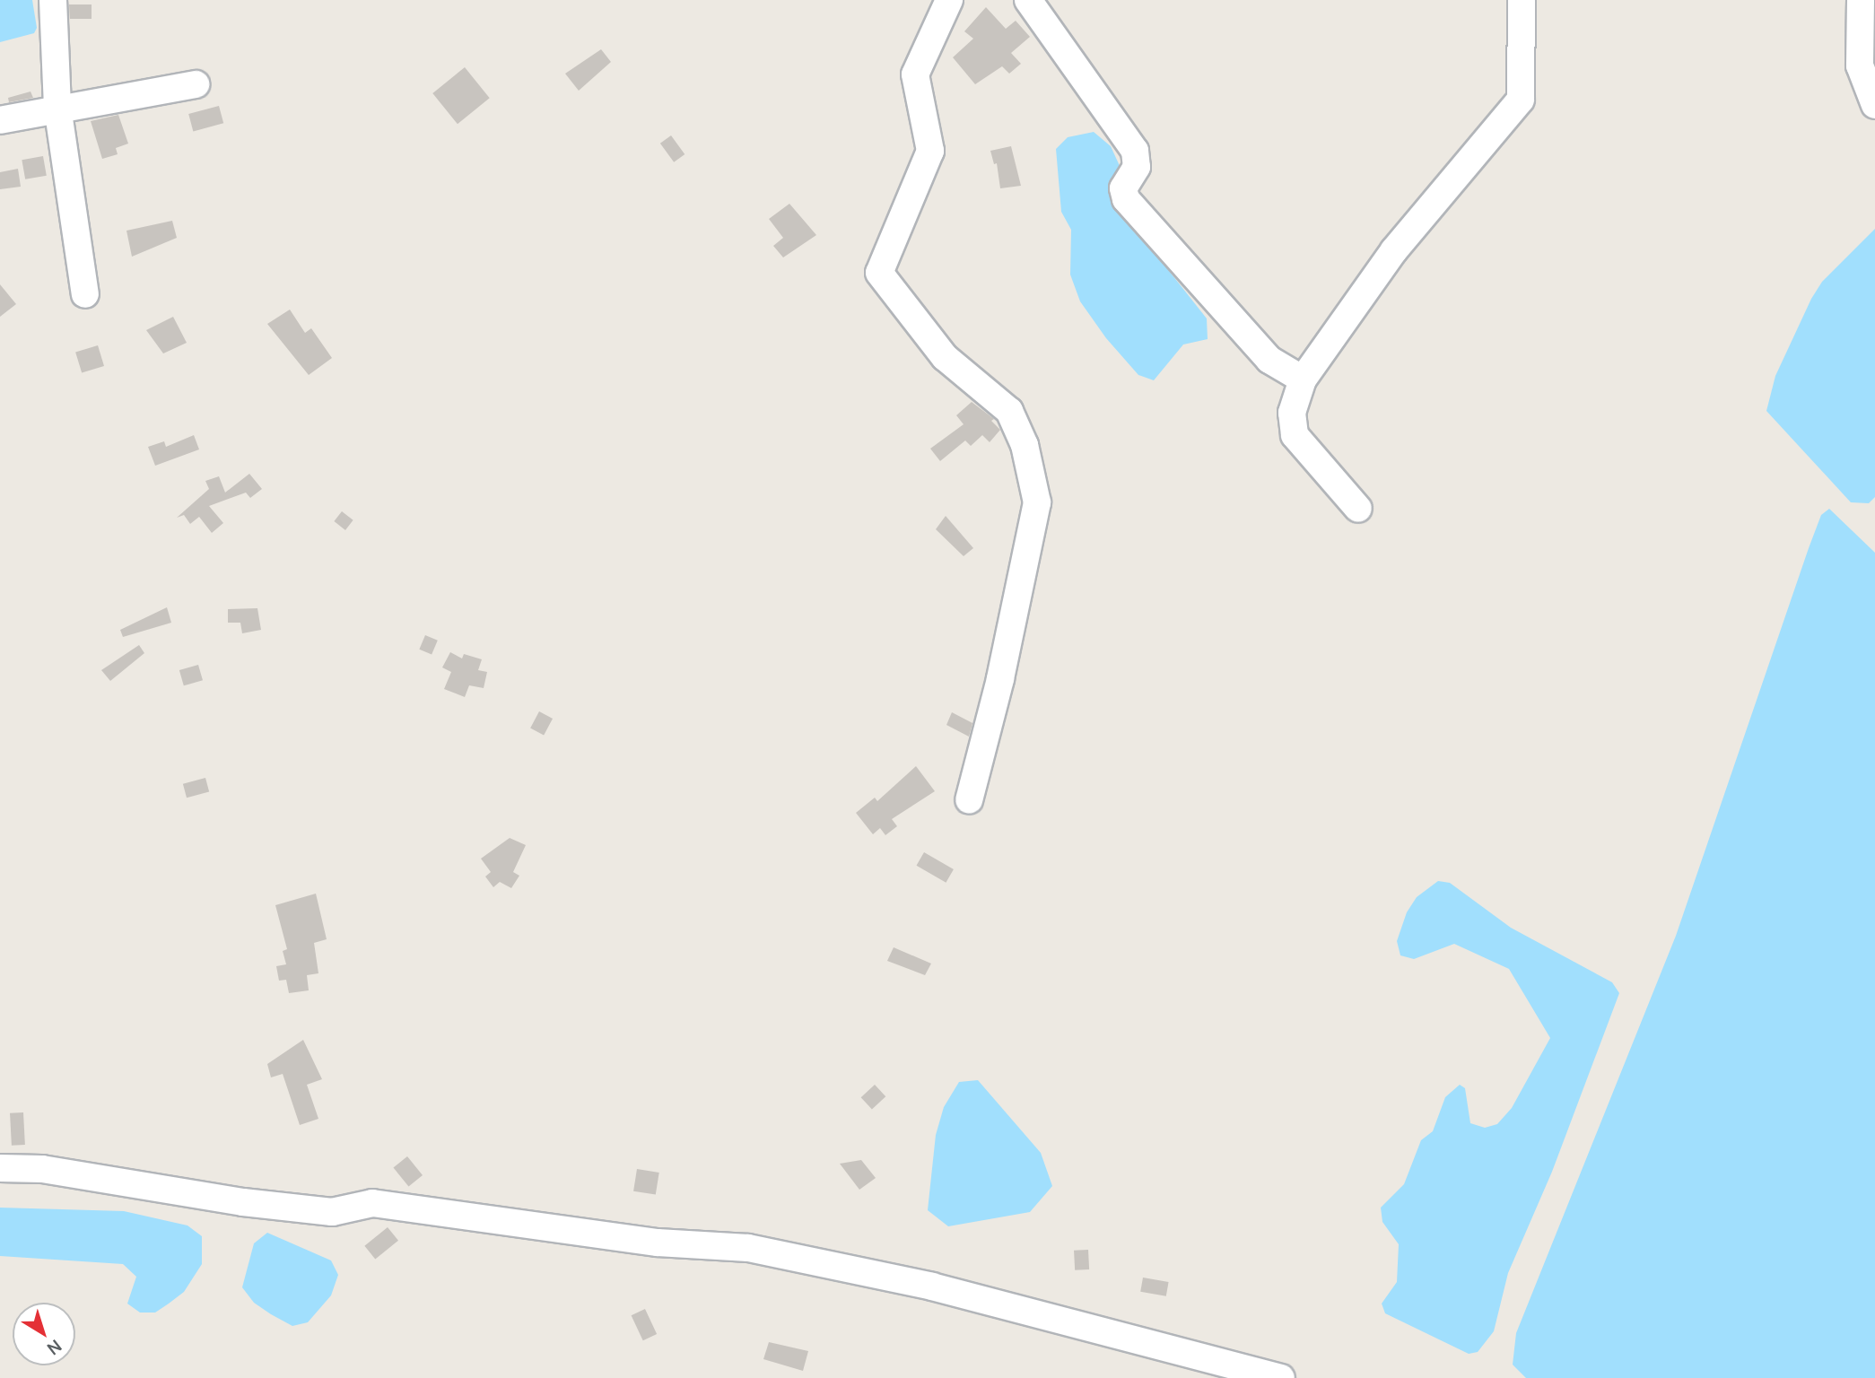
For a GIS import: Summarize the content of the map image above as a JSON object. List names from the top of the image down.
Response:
{
  "north": "bottom right"
}
